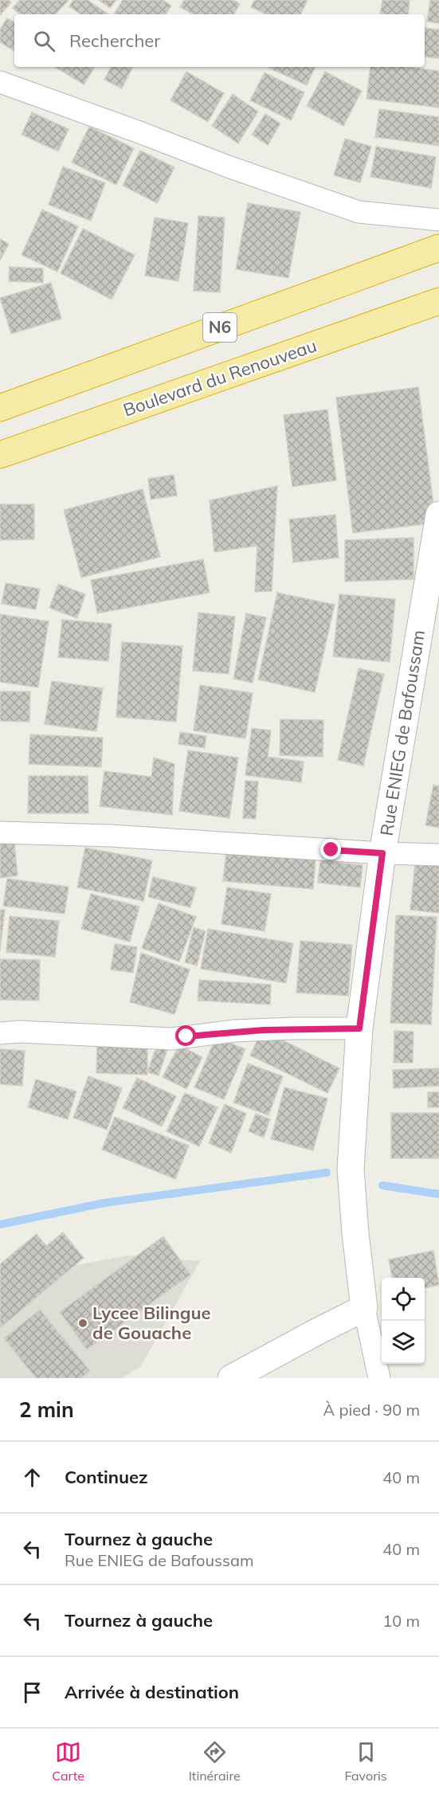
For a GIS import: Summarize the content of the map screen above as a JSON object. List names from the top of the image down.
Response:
{
  "streets": {
    "highway": ["N6", "Boulevard du Renouveau"],
    "street": ["Rue ENIEG de Bafoussam"]
  },
  "places": ["Lycee Bilingue de Gouache"],
  "page": {
    "search": "Rechercher",
    "heading": ["2 min", "À pied · 90 m"],
    "list": [
      ["Continuez", "40 m"],
      ["Tournez à gauche", "Rue ENIEG de Bafoussam", "40 m"],
      ["Tournez à gauche", "10 m"],
      "Arrivée à destination"
    ],
    "nav": ["Carte", "Itinéraire", "Favoris"]
  }
}
